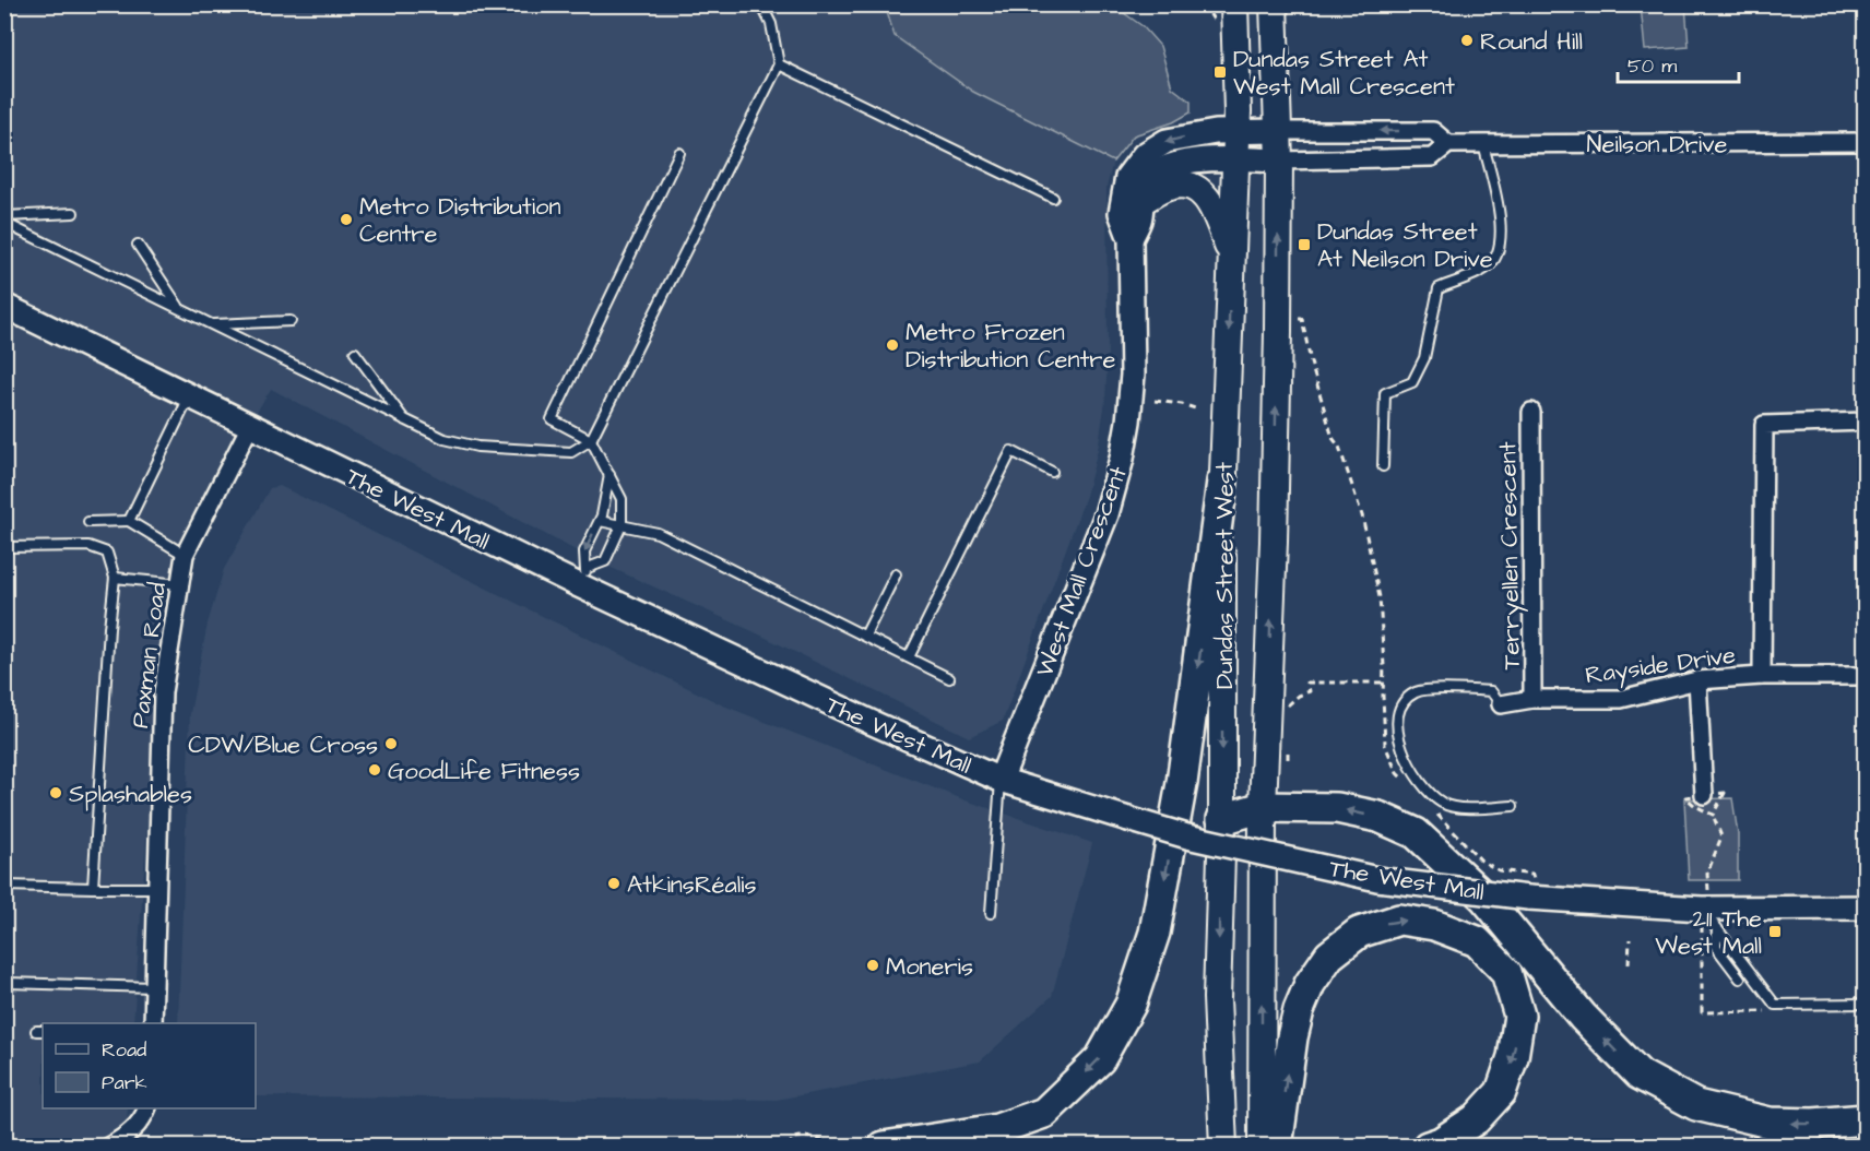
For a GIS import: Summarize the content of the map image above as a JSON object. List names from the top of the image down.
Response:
{
  "streets": {
    "main road": [
      "Neilson Drive",
      "The West Mall",
      "West Mall Crescent",
      "Dundas Street West"
    ],
    "street": ["Terryellen Crescent", "Paxman Road", "Rayside Drive"]
  },
  "crossings": [
    ["Neilson Drive", "West Mall Crescent"],
    ["Neilson Drive", "Dundas Street West"],
    ["The West Mall", "West Mall Crescent"],
    ["The West Mall", "Paxman Road"],
    ["Terryellen Crescent", "Rayside Drive"],
    ["West Mall Crescent", "Dundas Street West"]
  ],
  "places": {
    "other": [
      "Round Hill",
      "Metro Distribution Centre",
      "Metro Frozen Distribution Centre",
      "CDW/Blue Cross",
      "GoodLife Fitness",
      "Splashables",
      "AtkinsRéalis",
      "Moneris"
    ],
    "transit": ["Dundas Street At West Mall Crescent", "Dundas Street At Neilson Drive", "211 The West Mall"]
  },
  "legend": ["Road", "Park"],
  "scale_bar": "50 m"
}
